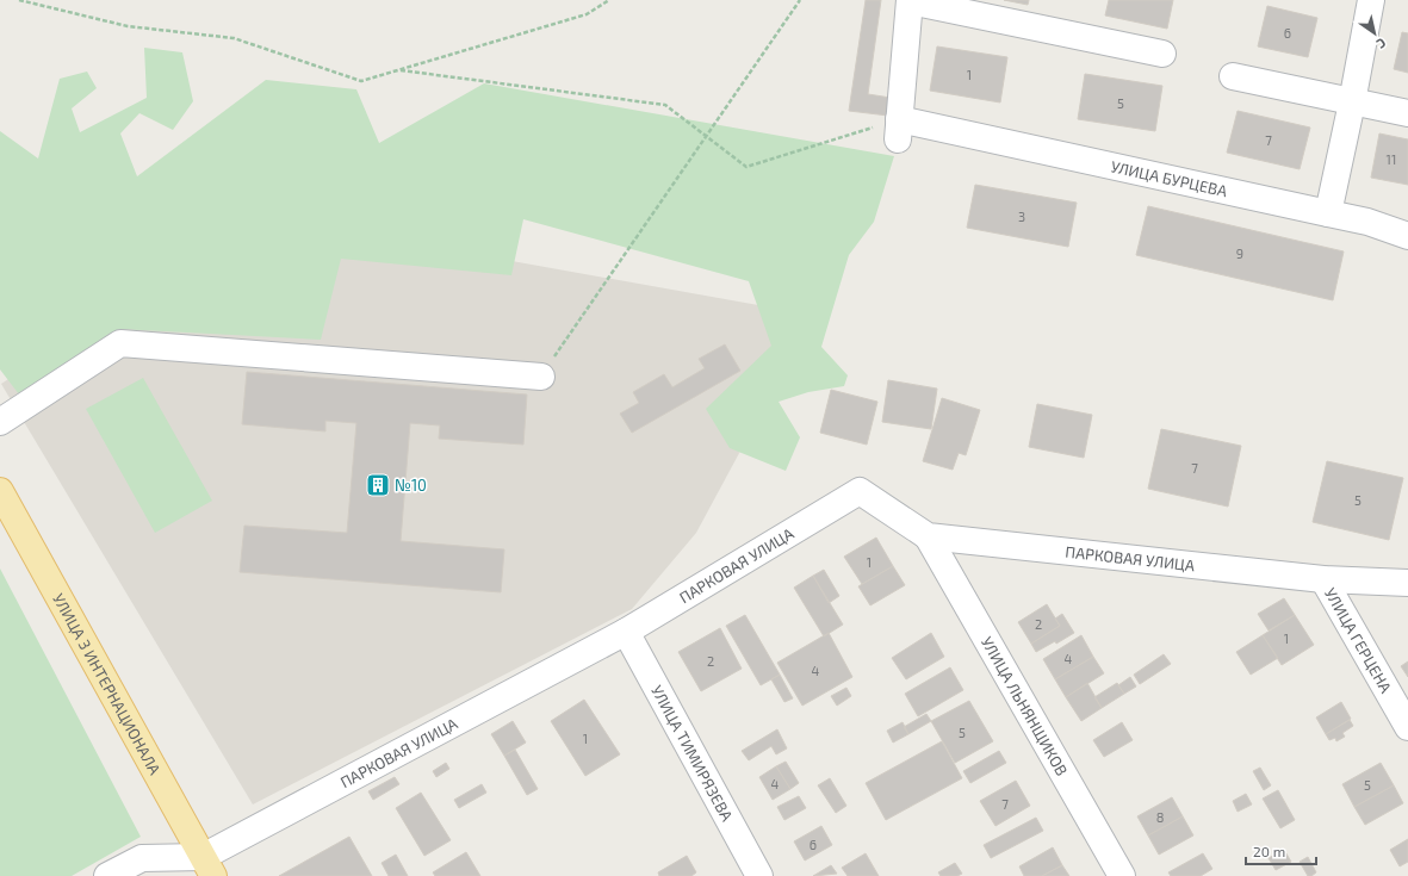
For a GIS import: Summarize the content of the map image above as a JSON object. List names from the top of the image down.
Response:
{
  "streets": {
    "main road": ["УЛИЦА 3 ИНТЕРНАЦИОНАЛА"],
    "street": [
      "УЛИЦА БУРЦЕВА",
      "ПАРКОВАЯ УЛИЦА",
      "УЛИЦА ГЕРЦЕНА",
      "УЛИЦА ЛЬНЯНЩИКОВ",
      "УЛИЦА ТИМИРЯЗЕВА"
    ]
  },
  "crossings": [
    ["ПАРКОВАЯ УЛИЦА", "УЛИЦА ГЕРЦЕНА"],
    ["ПАРКОВАЯ УЛИЦА", "УЛИЦА 3 ИНТЕРНАЦИОНАЛА"],
    ["ПАРКОВАЯ УЛИЦА", "УЛИЦА ЛЬНЯНЩИКОВ"],
    ["ПАРКОВАЯ УЛИЦА", "УЛИЦА ТИМИРЯЗЕВА"]
  ],
  "places": {
    "building": ["№10"]
  },
  "house_numbers": [
    "6",
    "1",
    "5",
    "7",
    "11",
    "3",
    "9",
    "7",
    "5",
    "1",
    "2",
    "1",
    "4",
    "2",
    "4",
    "5",
    "1",
    "4",
    "5",
    "7",
    "8",
    "6"
  ],
  "scale_bar": "20 m",
  "north": "bottom right"
}
